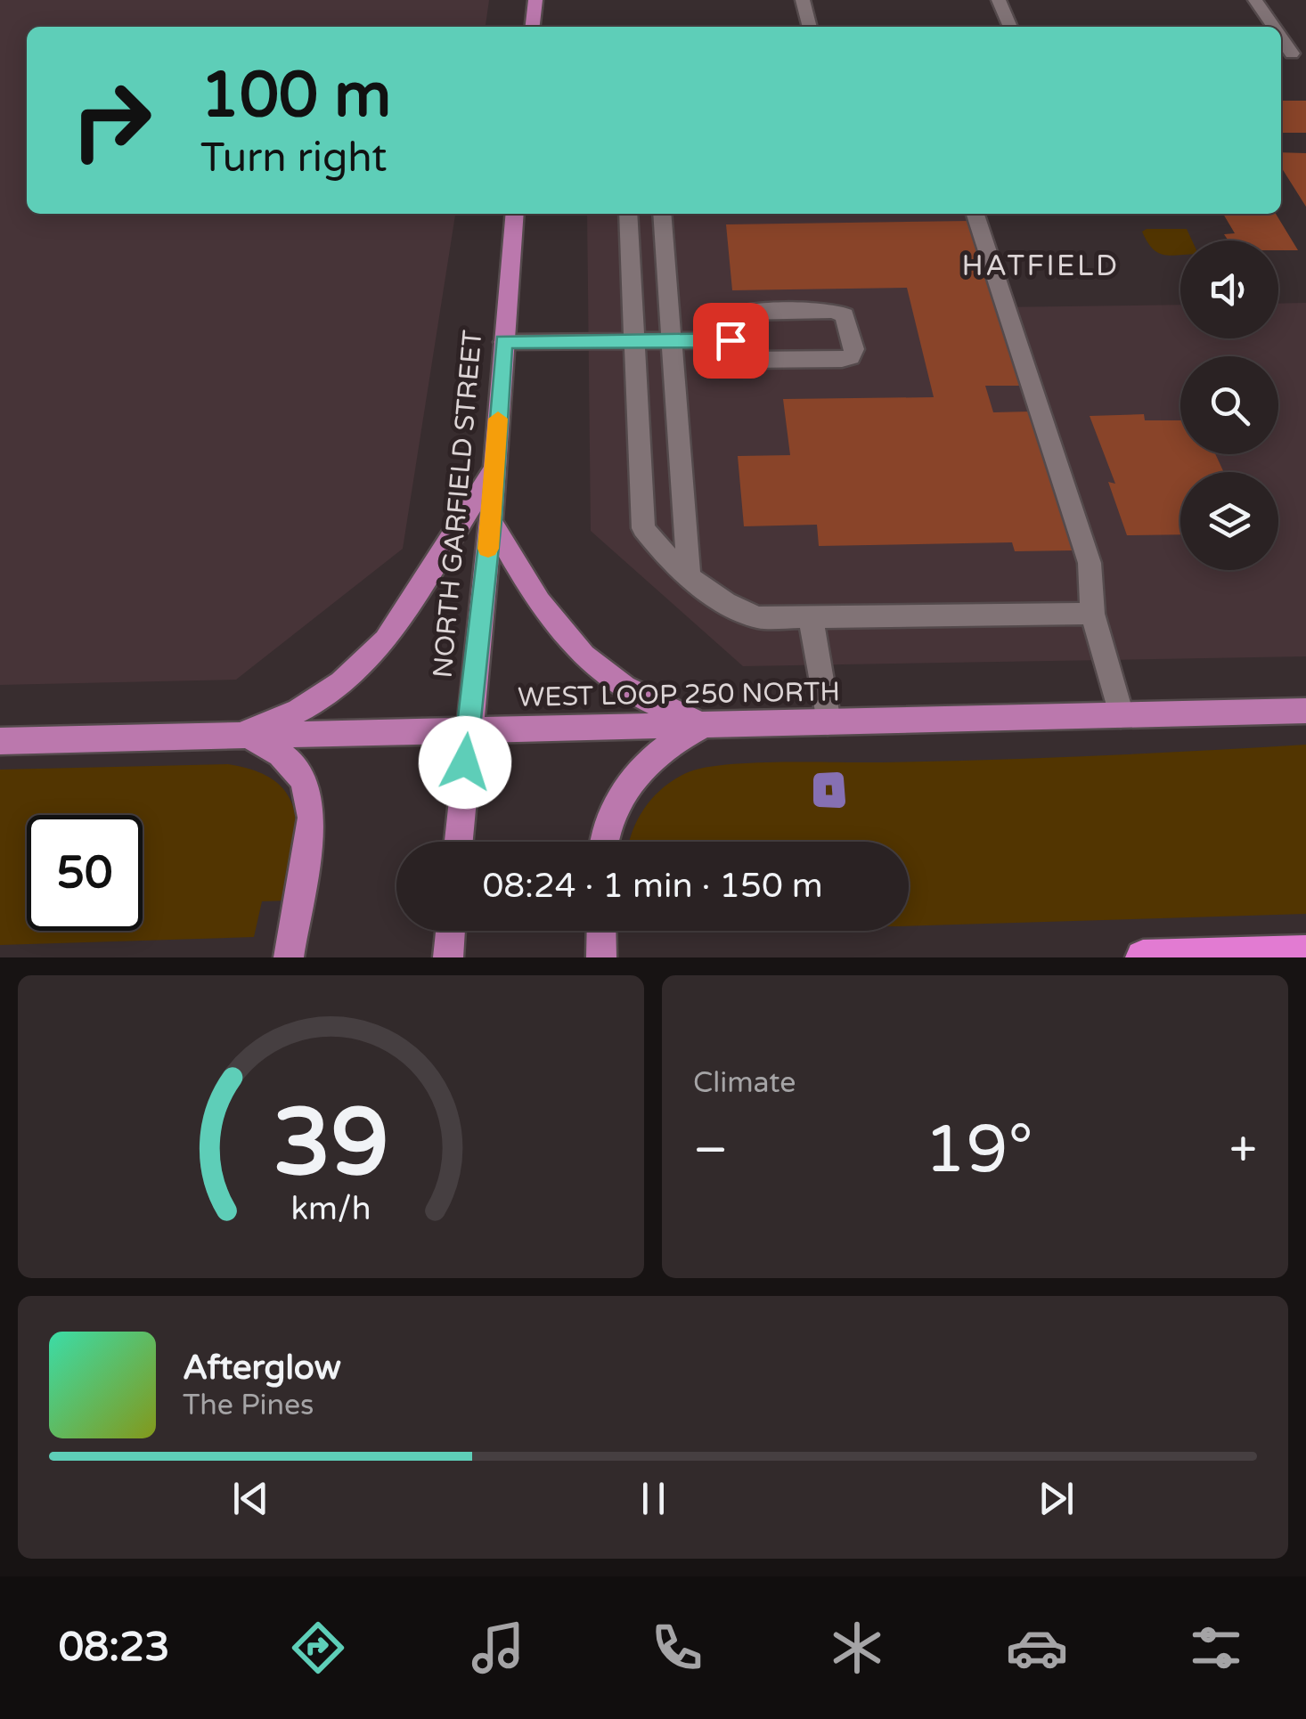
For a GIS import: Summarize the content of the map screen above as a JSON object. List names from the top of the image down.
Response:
{
  "streets": {
    "main road": ["NORTH GARFIELD STREET", "WEST LOOP 250 NORTH"]
  },
  "crossings": [
    ["NORTH GARFIELD STREET", "WEST LOOP 250 NORTH"]
  ],
  "districts": ["HATFIELD"],
  "page": {
    "turn": ["100 m", "Turn right"],
    "limit": "50",
    "trip": "08:24 · 1 min · 150 m",
    "tile": "Climate",
    "heat": ["−", "19°", "+"],
    "song": ["Afterglow", "The Pines"],
    "tabs": "08:23",
    "gauge": ["39", "km/h"]
  }
}
